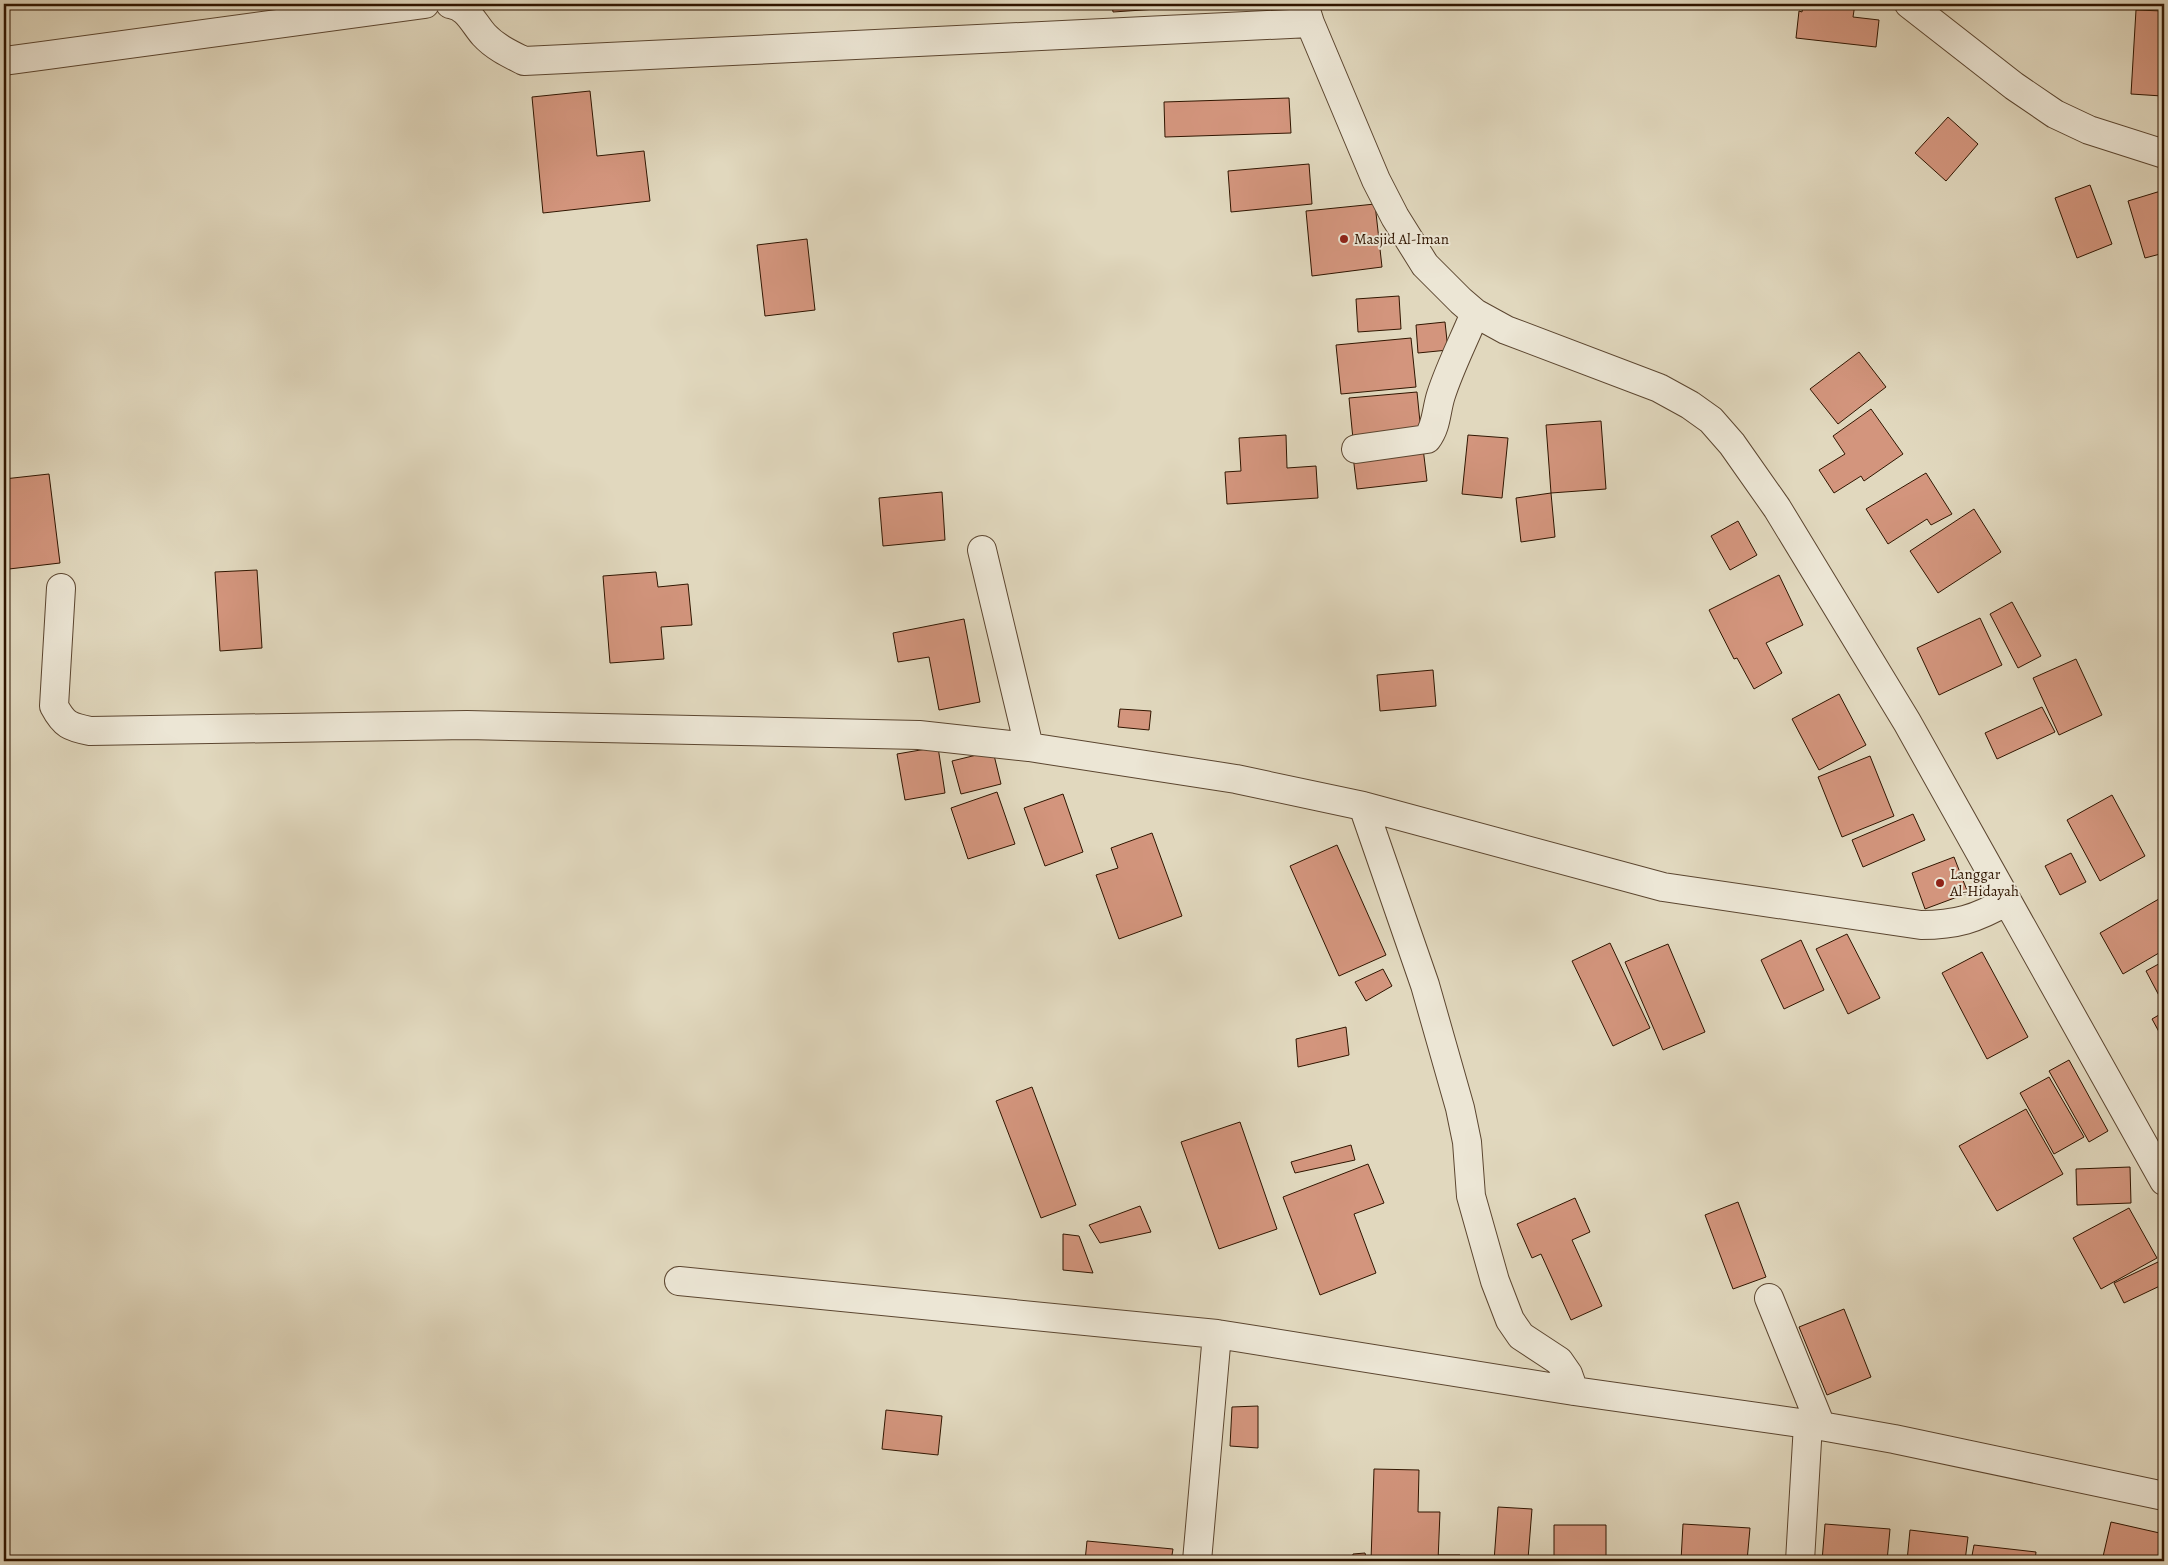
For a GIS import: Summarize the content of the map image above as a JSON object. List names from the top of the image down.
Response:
{
  "places": ["Masjid Al-Iman", "Langgar Al-Hidayah"]
}
